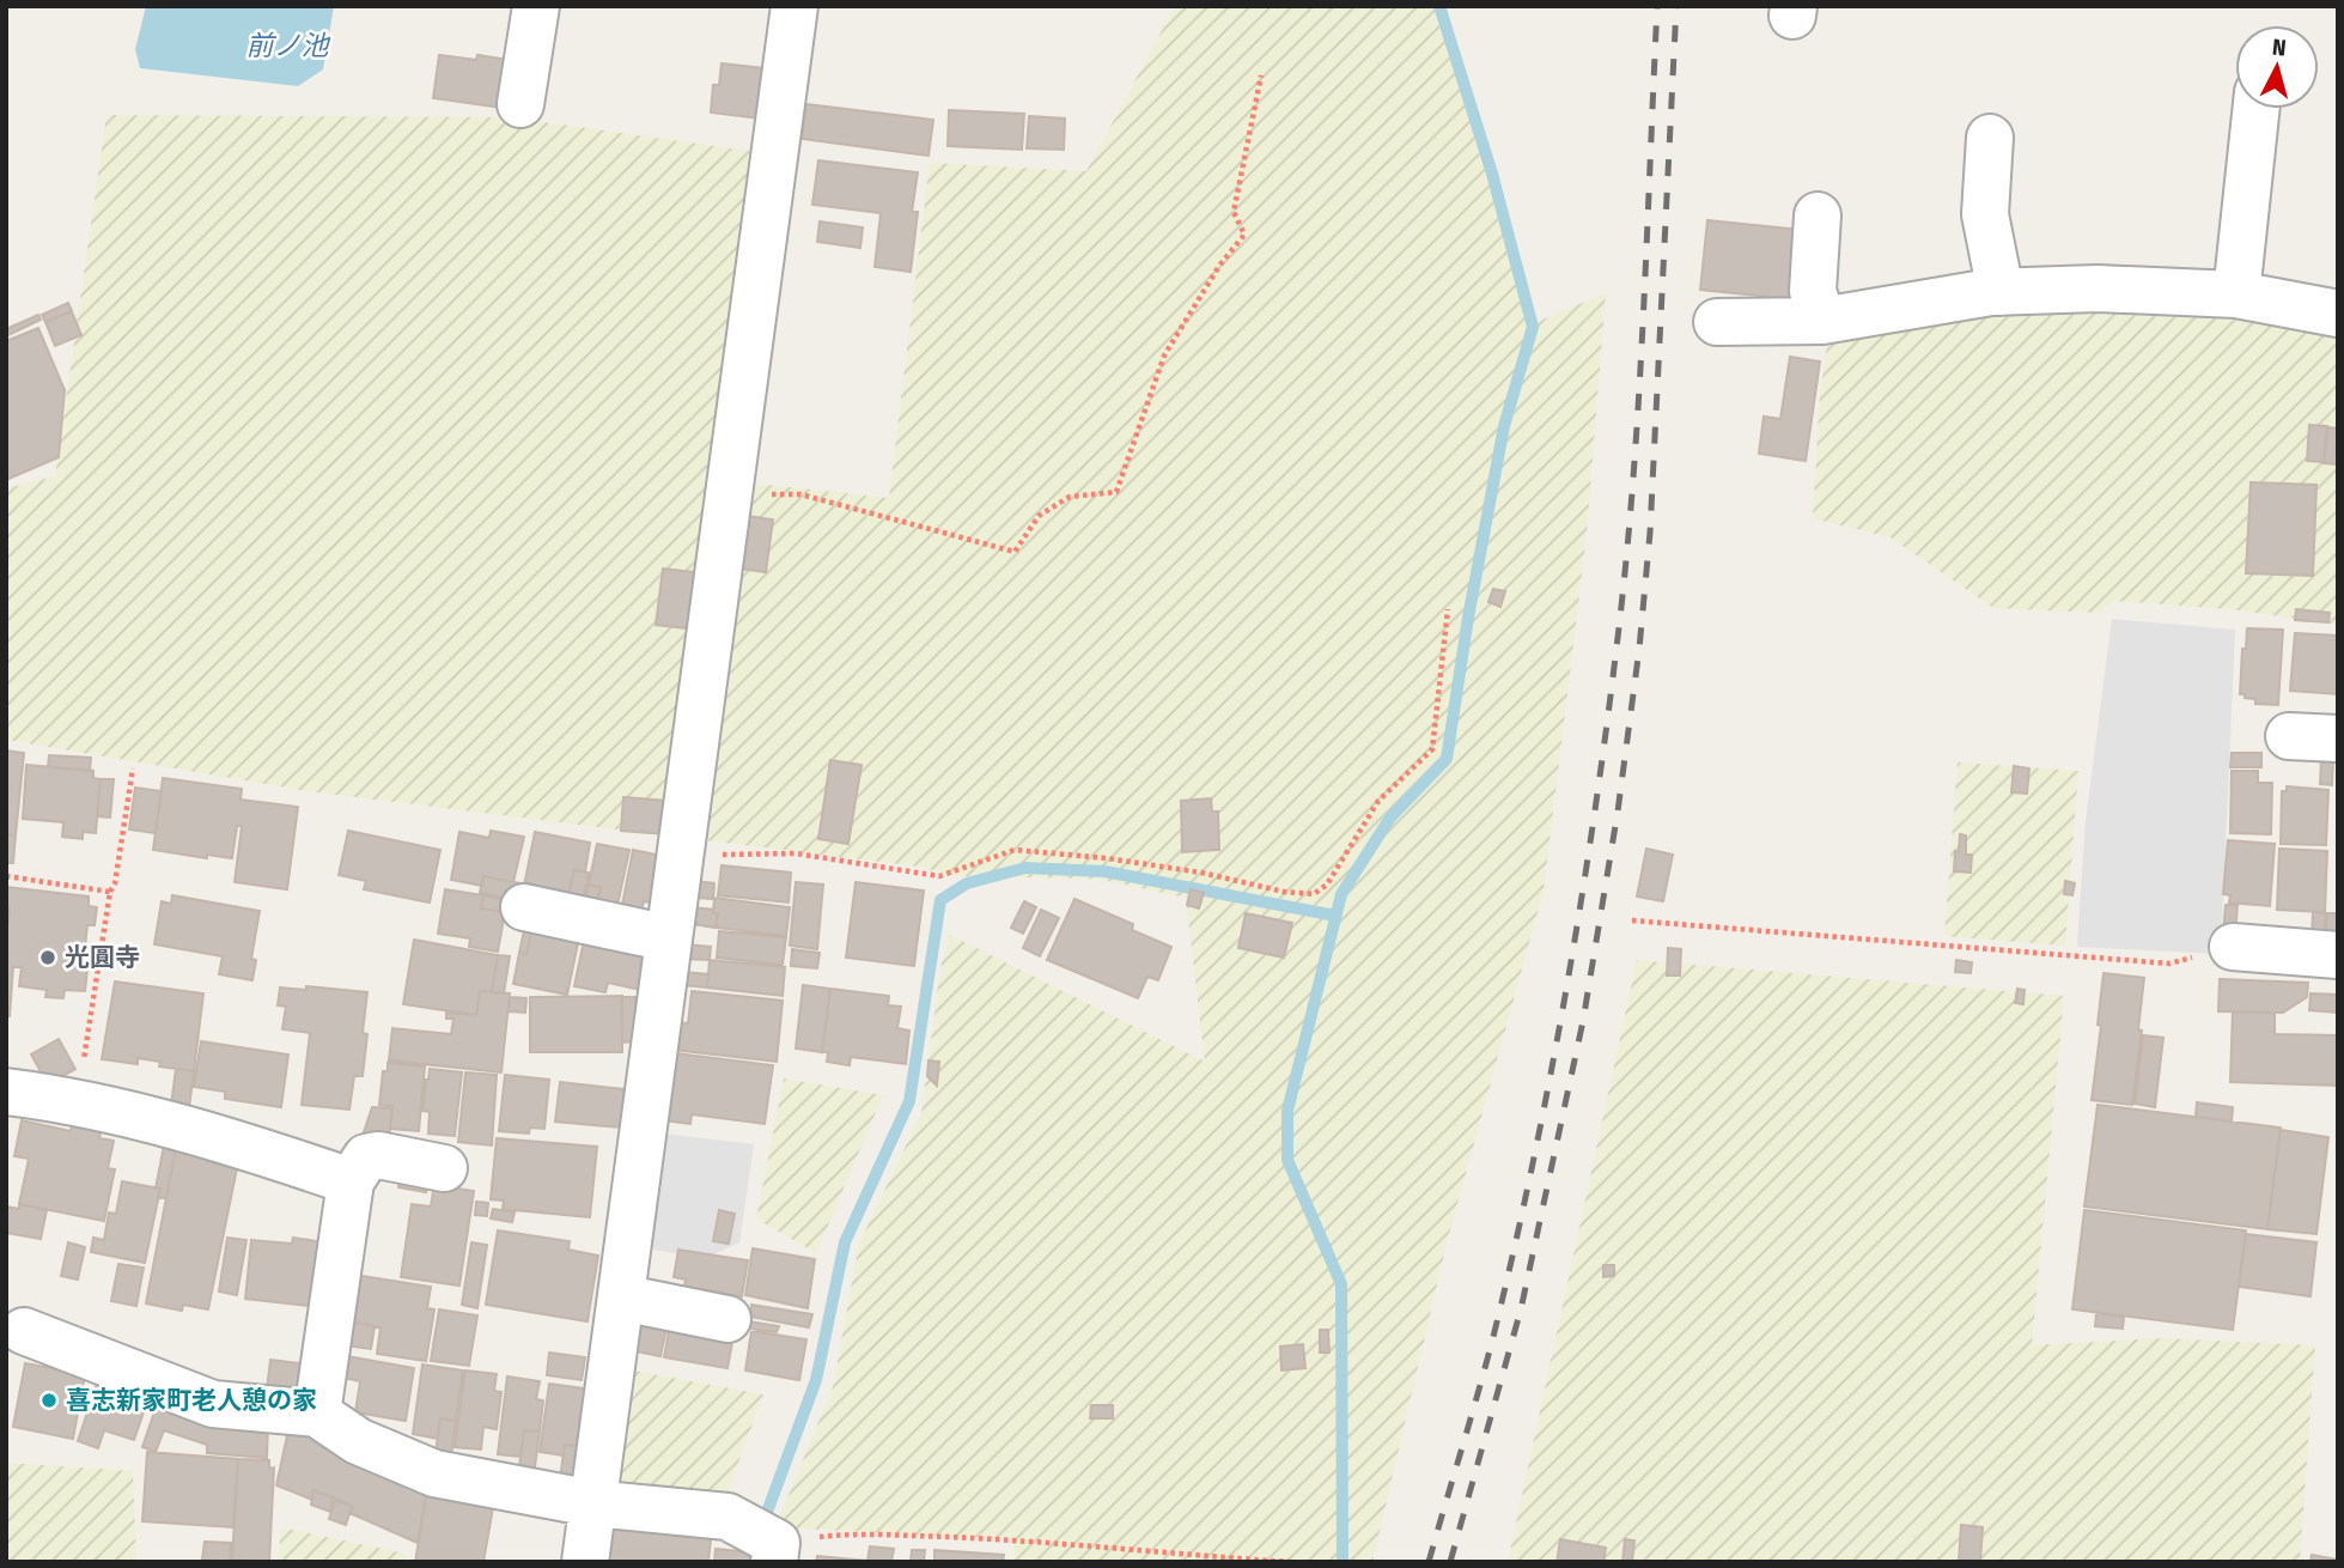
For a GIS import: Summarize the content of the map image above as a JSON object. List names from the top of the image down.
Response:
{
  "water": ["前ノ池"],
  "places": ["光圓寺", "喜志新家町老人憩の家"],
  "north": "top"
}
